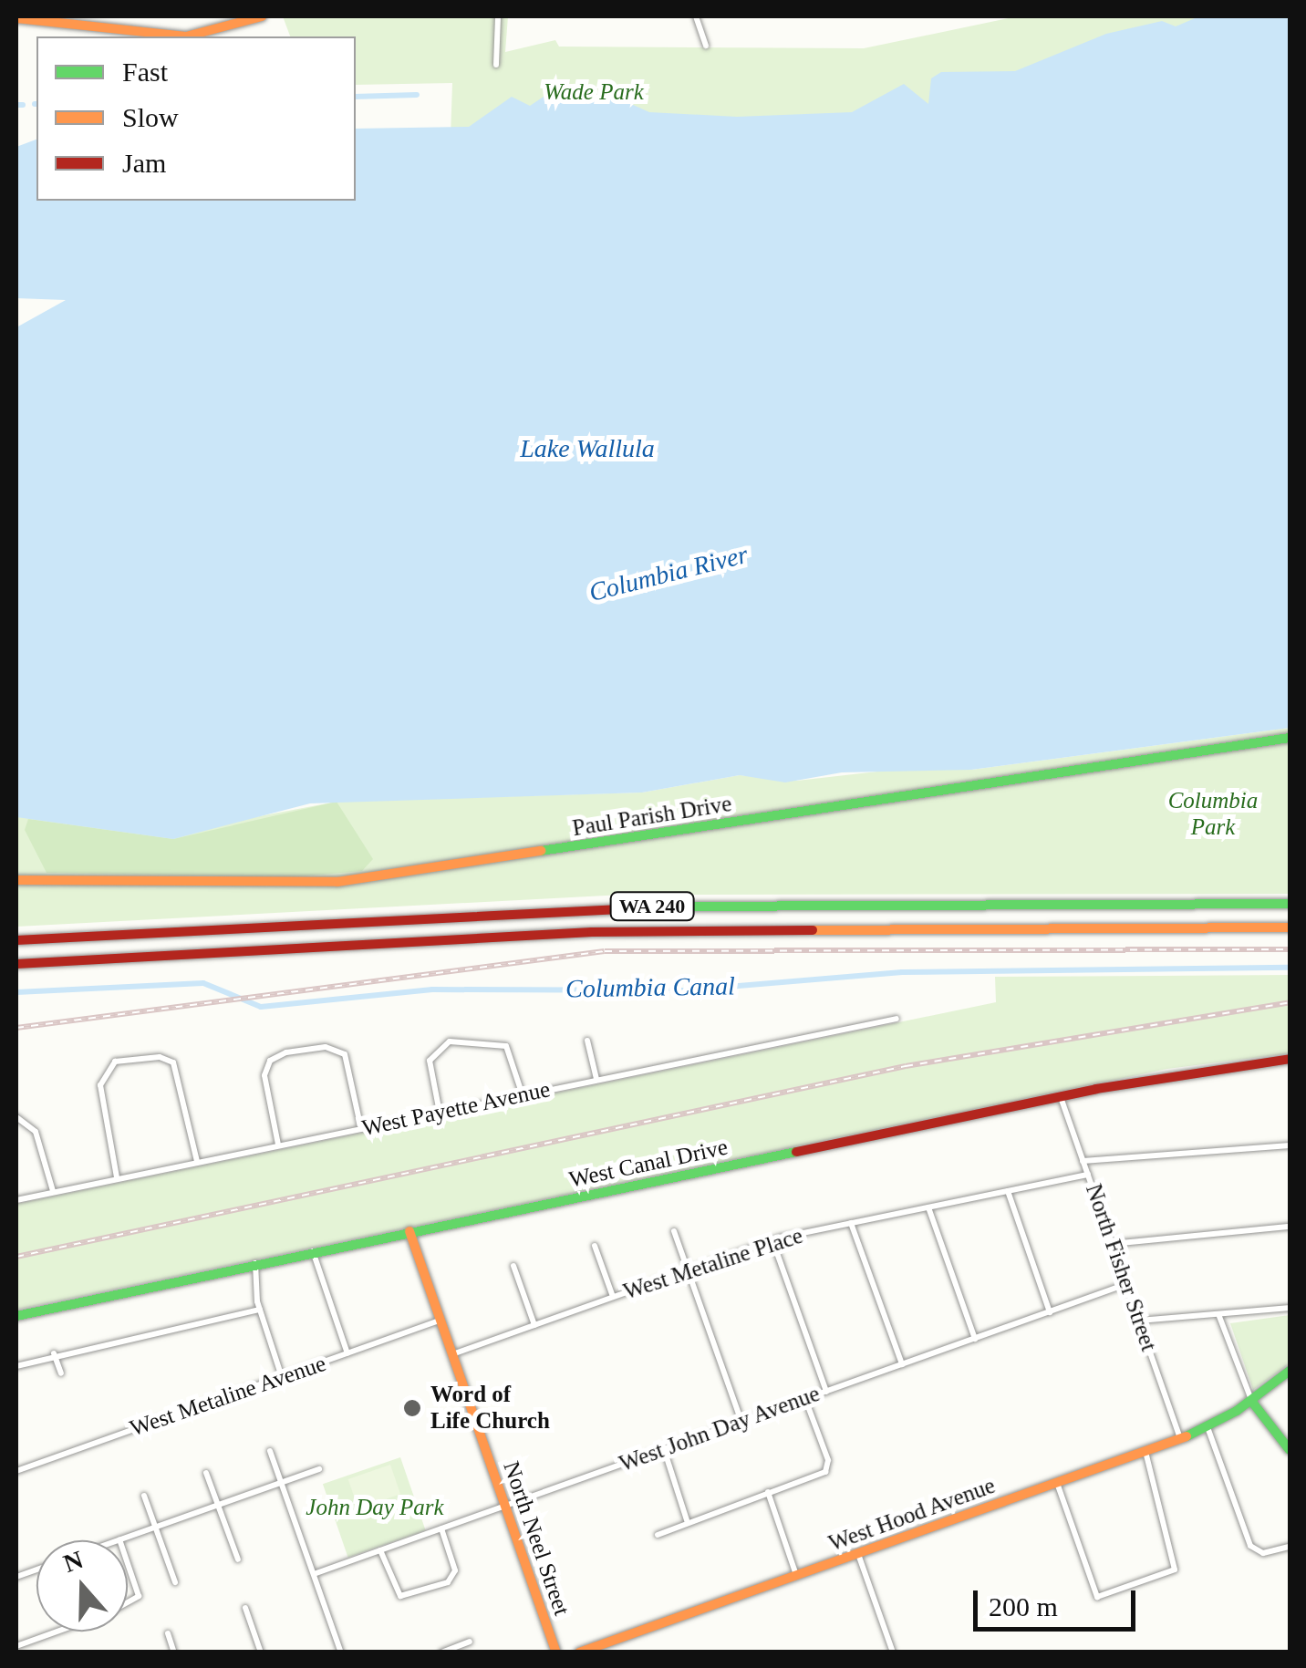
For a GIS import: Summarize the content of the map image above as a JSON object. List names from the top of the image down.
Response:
{
  "streets": {
    "main road": [
      "Paul Parish Drive",
      "WA 240",
      "West Canal Drive",
      "West Hood Avenue",
      "North Neel Street"
    ],
    "street": [
      "West Payette Avenue",
      "West Metaline Place",
      "North Fisher Street",
      "West Metaline Avenue",
      "West John Day Avenue"
    ]
  },
  "crossings": [
    ["West Canal Drive", "North Fisher Street"],
    ["West Canal Drive", "North Neel Street"],
    ["West Metaline Place", "North Fisher Street"],
    ["West Metaline Place", "North Neel Street"],
    ["North Fisher Street", "West John Day Avenue"],
    ["North Fisher Street", "West Hood Avenue"],
    ["West Metaline Avenue", "North Neel Street"],
    ["West John Day Avenue", "North Neel Street"]
  ],
  "water": ["Lake Wallula", "Columbia River", "Columbia Canal"],
  "parks": ["Wade Park", "Columbia Park", "John Day Park"],
  "places": ["Word of Life Church"],
  "legend": ["Fast", "Slow", "Jam"],
  "scale_bar": "200 m",
  "north": "top"
}
